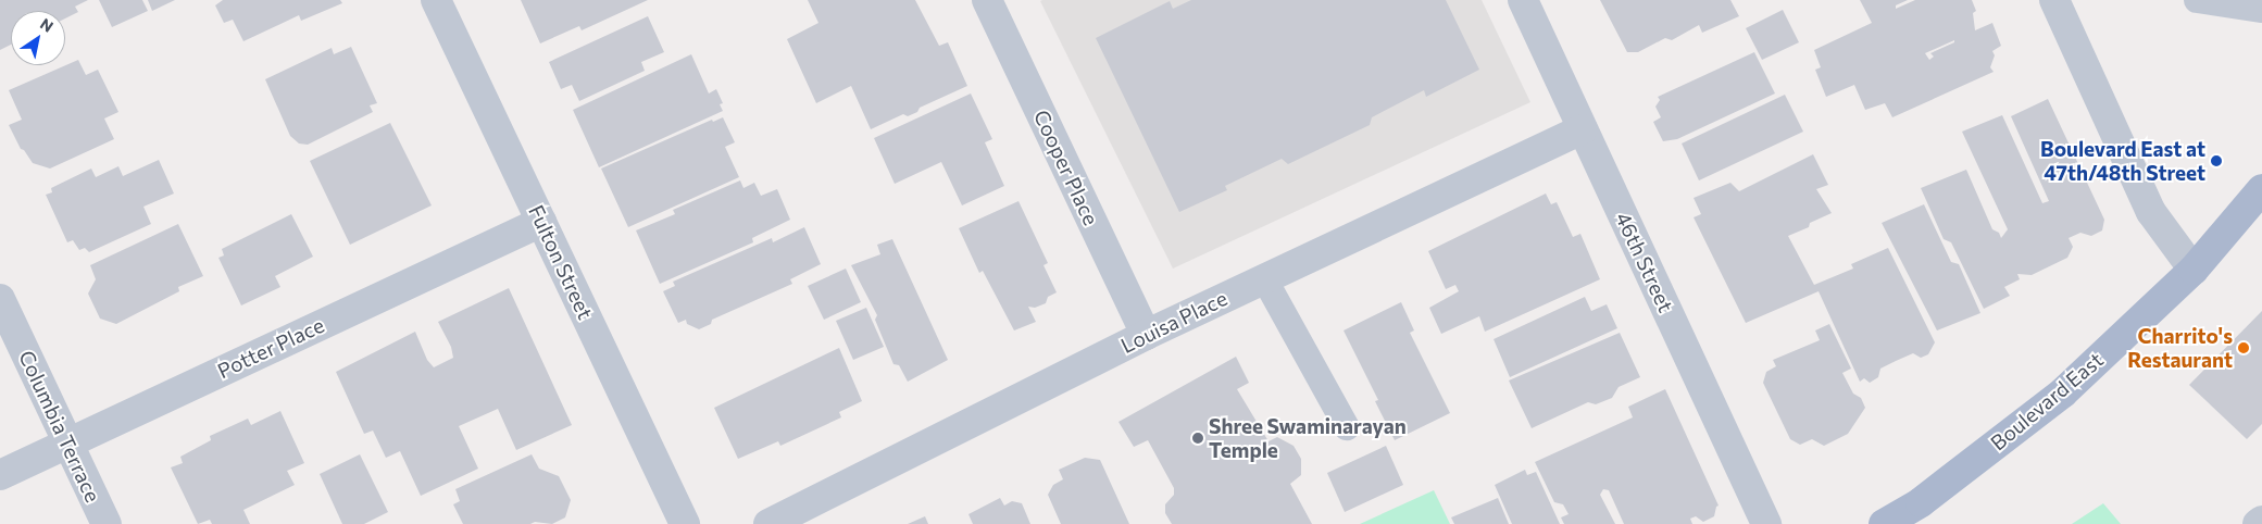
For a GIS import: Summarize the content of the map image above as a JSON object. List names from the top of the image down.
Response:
{
  "streets": {
    "main road": ["Boulevard East"],
    "street": [
      "Cooper Place",
      "Fulton Street",
      "46th Street",
      "Louisa Place",
      "Potter Place",
      "Columbia Terrace"
    ]
  },
  "crossings": [
    ["Cooper Place", "Louisa Place"],
    ["Fulton Street", "Potter Place"],
    ["46th Street", "Louisa Place"],
    ["Potter Place", "Columbia Terrace"]
  ],
  "places": ["Boulevard East at 47th/48th Street", "Charrito's Restaurant", "Shree Swaminarayan Temple"],
  "north": "top right"
}
